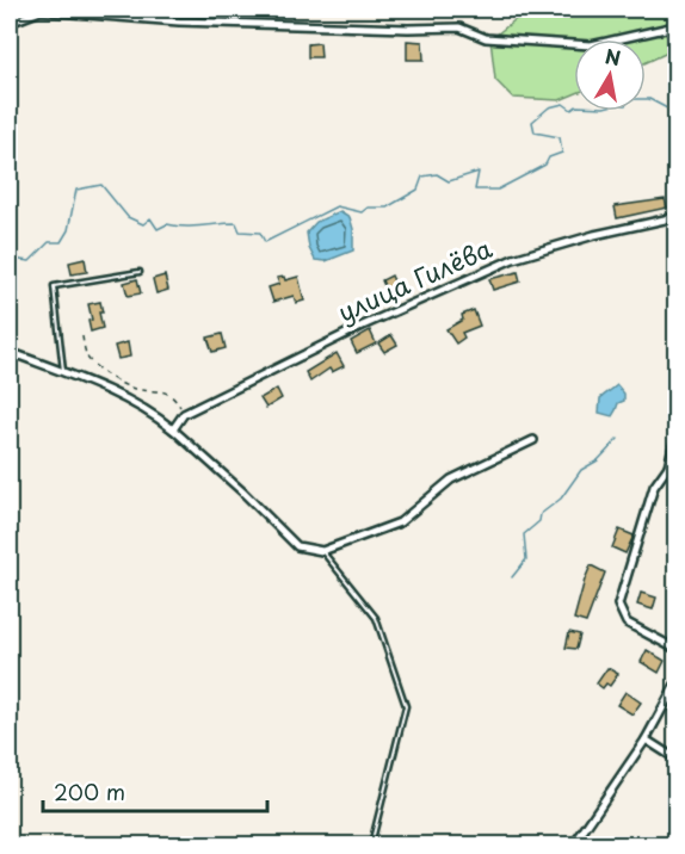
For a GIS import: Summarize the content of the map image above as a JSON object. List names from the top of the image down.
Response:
{
  "streets": {
    "street": ["улица Гилёва"]
  },
  "scale_bar": "200 m",
  "north": "top"
}
